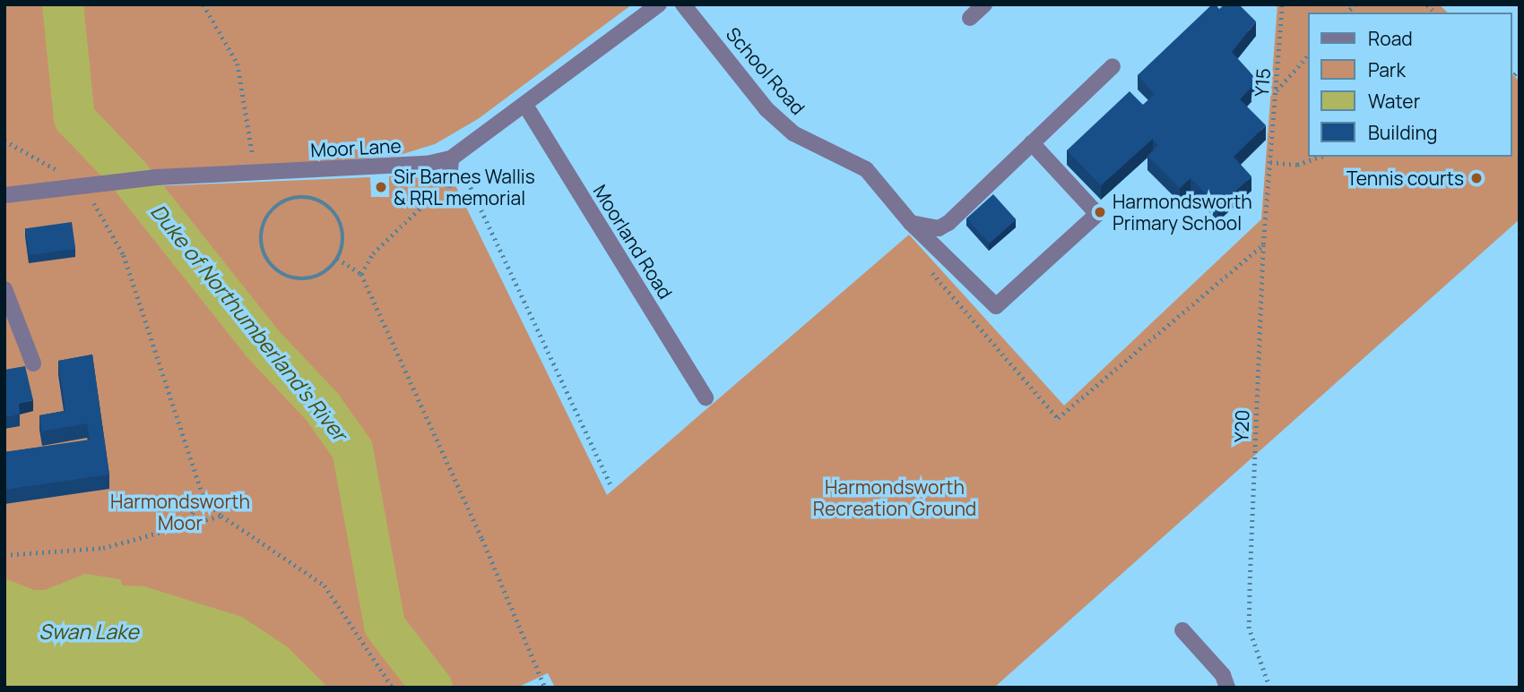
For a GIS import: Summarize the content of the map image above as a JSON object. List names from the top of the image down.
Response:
{
  "streets": {
    "street": ["School Road", "Moor Lane", "Moorland Road"],
    "path": ["Y15", "Y20"]
  },
  "crossings": [
    ["Y15", "Y20"],
    ["Moor Lane", "Moorland Road"]
  ],
  "water": ["Duke of Northumberland's River", "Swan Lake"],
  "parks": ["Harmondsworth Recreation Ground", "Harmondsworth Moor"],
  "places": ["Tennis courts", "Sir Barnes Wallis & RRL memorial", "Harmondsworth Primary School"],
  "legend": [
    "Road",
    "Park",
    "Water",
    "Building"
  ]
}
